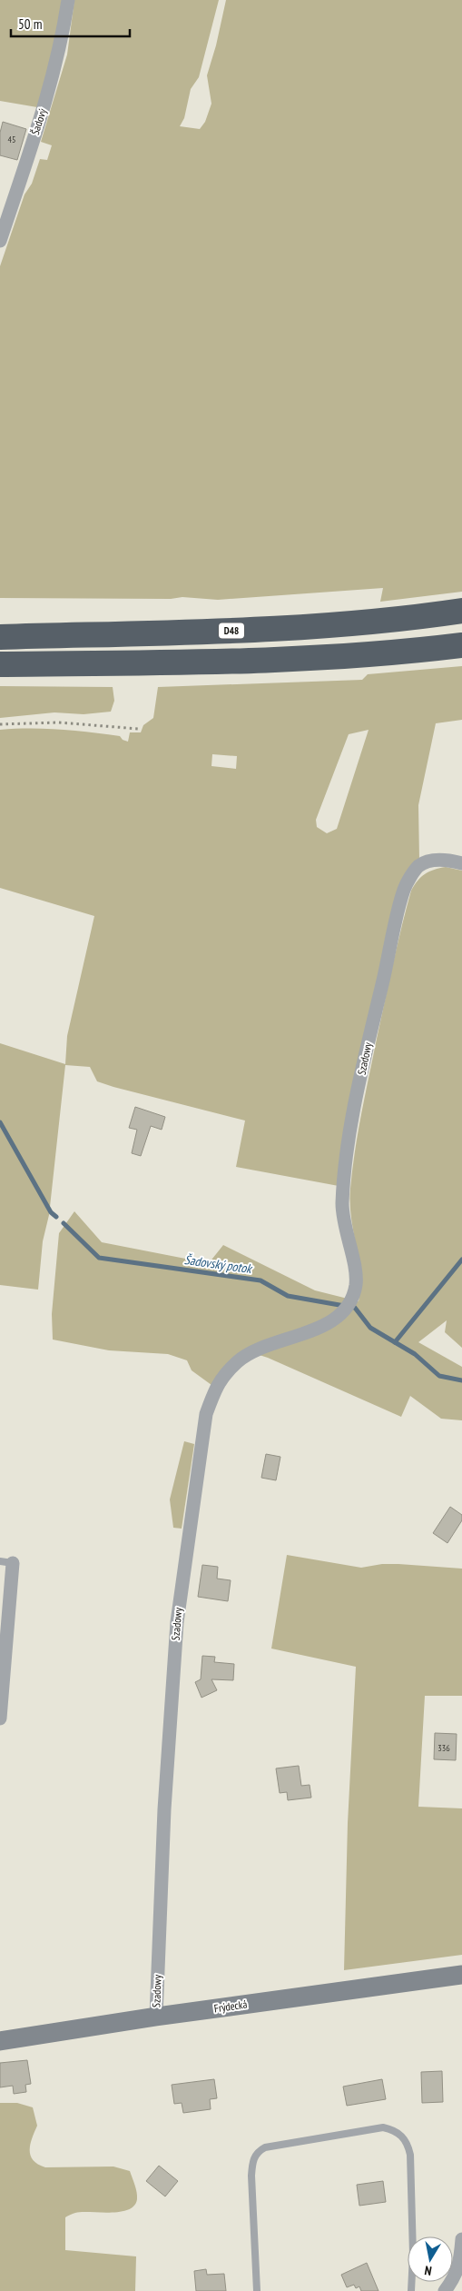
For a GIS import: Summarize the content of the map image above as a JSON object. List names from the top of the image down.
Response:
{
  "streets": {
    "highway": ["D48"],
    "main road": ["Frýdecká"],
    "street": ["Šadový", "Szadowy"]
  },
  "crossings": [
    ["Szadowy", "Frýdecká"]
  ],
  "water": ["Šadovský potok"],
  "house_numbers": ["45", "336"],
  "scale_bar": "50 m",
  "north": "bottom"
}
